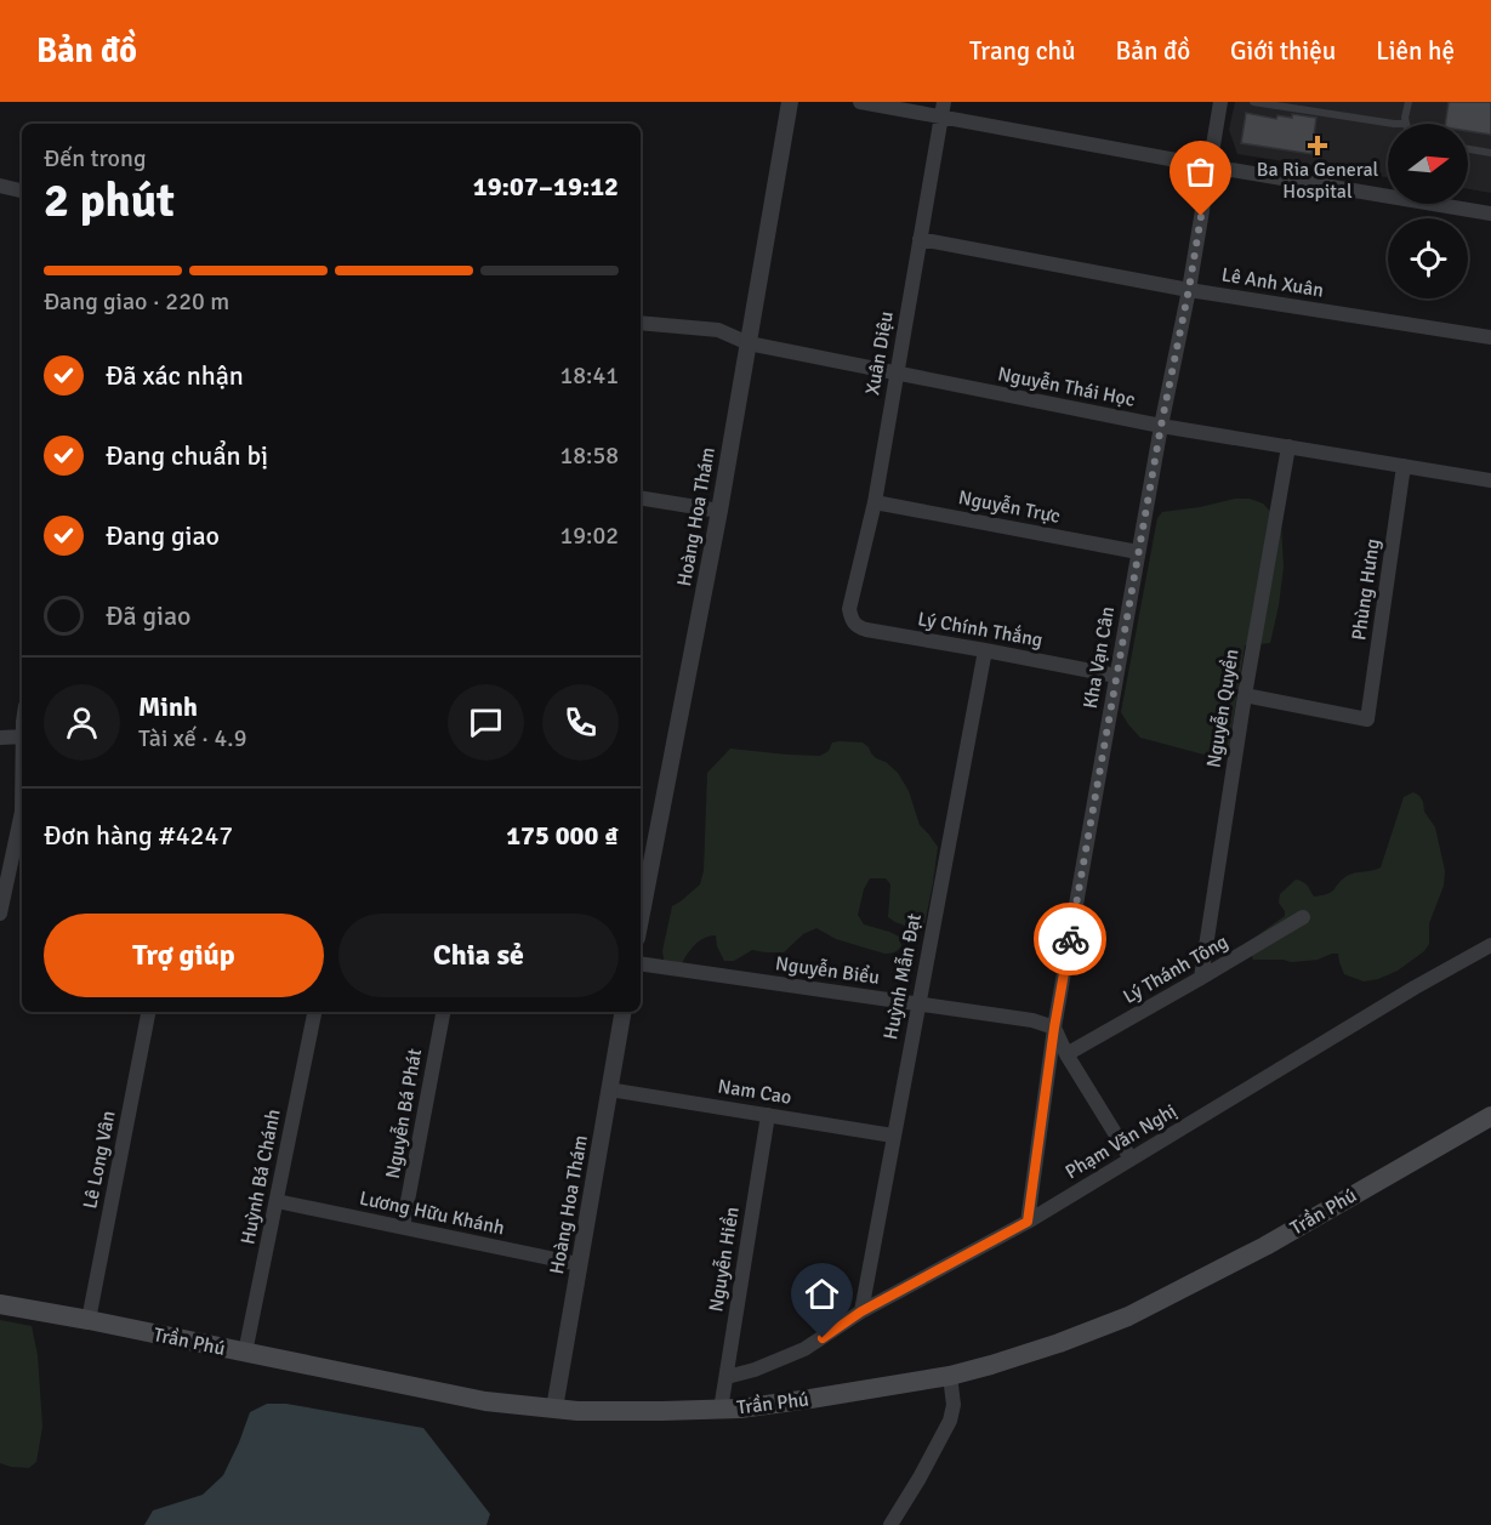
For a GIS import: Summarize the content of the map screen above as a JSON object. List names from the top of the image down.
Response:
{
  "streets": {
    "main road": ["Trần Phú"],
    "street": [
      "Lê Anh Xuân",
      "Xuân Diệu",
      "Nguyễn Thái Học",
      "Nguyễn Trực",
      "Hoàng Hoa Thám",
      "Phùng Hưng",
      "Lý Chính Thắng",
      "Kha Vạn Cân",
      "Nguyễn Quyền",
      "Lý Thánh Tông",
      "Nguyễn Biểu",
      "Huỳnh Mẫn Đạt",
      "Nam Cao",
      "Nguyễn Bá Phát",
      "Phạm Văn Nghị",
      "Lê Long Vân",
      "Huỳnh Bá Chánh",
      "Lương Hữu Khánh",
      "Nguyễn Hiền"
    ]
  },
  "crossings": [
    ["Lê Anh Xuân", "Xuân Diệu"],
    ["Lê Anh Xuân", "Kha Vạn Cân"],
    ["Xuân Diệu", "Nguyễn Thái Học"],
    ["Xuân Diệu", "Nguyễn Trực"],
    ["Xuân Diệu", "Lý Chính Thắng"],
    ["Nguyễn Thái Học", "Hoàng Hoa Thám"],
    ["Nguyễn Thái Học", "Phùng Hưng"],
    ["Nguyễn Thái Học", "Kha Vạn Cân"],
    ["Nguyễn Thái Học", "Nguyễn Quyền"],
    ["Nguyễn Trực", "Kha Vạn Cân"],
    ["Hoàng Hoa Thám", "Nam Cao"],
    ["Hoàng Hoa Thám", "Trần Phú"],
    ["Hoàng Hoa Thám", "Lương Hữu Khánh"],
    ["Phùng Hưng", "Nguyễn Quyền"],
    ["Lý Chính Thắng", "Kha Vạn Cân"],
    ["Lý Chính Thắng", "Huỳnh Mẫn Đạt"],
    ["Kha Vạn Cân", "Nguyễn Biểu"],
    ["Kha Vạn Cân", "Phạm Văn Nghị"],
    ["Nguyễn Quyền", "Lý Thánh Tông"],
    ["Nguyễn Biểu", "Huỳnh Mẫn Đạt"],
    ["Huỳnh Mẫn Đạt", "Nam Cao"],
    ["Huỳnh Mẫn Đạt", "Phạm Văn Nghị"],
    ["Nam Cao", "Nguyễn Hiền"],
    ["Nguyễn Bá Phát", "Lương Hữu Khánh"],
    ["Phạm Văn Nghị", "Nguyễn Hiền"],
    ["Lê Long Vân", "Trần Phú"],
    ["Huỳnh Bá Chánh", "Trần Phú"],
    ["Huỳnh Bá Chánh", "Lương Hữu Khánh"],
    ["Trần Phú", "Nguyễn Hiền"]
  ],
  "places": {
    "health": ["Ba Ria General Hospital"]
  },
  "north": "right",
  "page": {
    "header": "Bản đồ",
    "nav": [
      "Trang chủ",
      "Bản đồ",
      "Giới thiệu",
      "Liên hệ"
    ],
    "heading": ["2 phút", "Đến trong", "19:07–19:12"],
    "panel": [
      "Minh",
      "Tài xế · 4.9",
      "Đơn hàng #4247",
      "175 000 ₫"
    ],
    "bar": "Đang giao · 220 m",
    "list": [
      ["Đã xác nhận", "18:41"],
      ["Đang chuẩn bị", "18:58"],
      ["Đang giao", "19:02"],
      "Đã giao"
    ],
    "buttons": ["Trợ giúp", "Chia sẻ"]
  }
}
